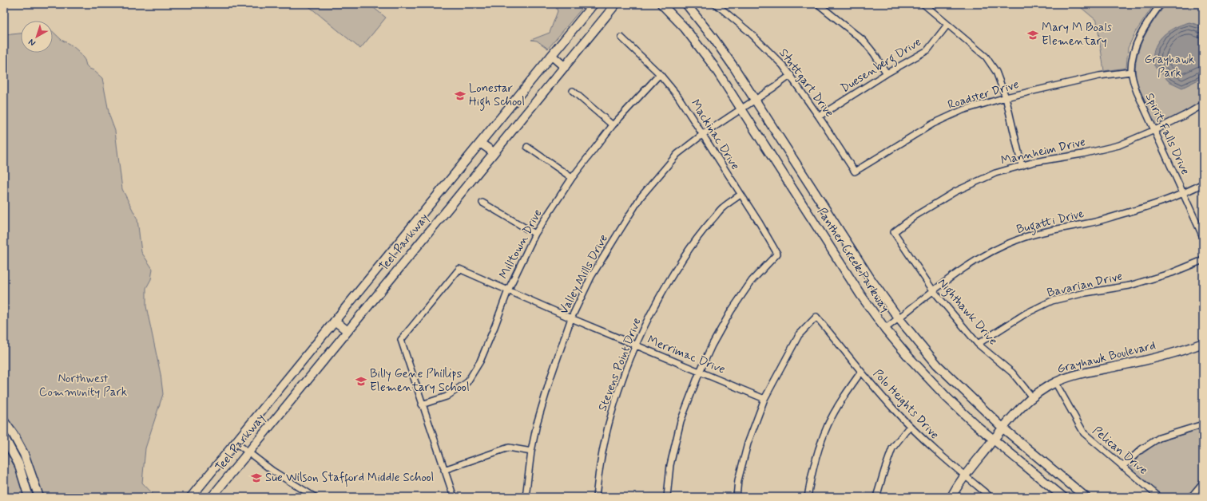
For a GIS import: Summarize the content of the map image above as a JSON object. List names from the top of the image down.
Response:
{
  "streets": {
    "main road": ["Teel Parkway", "Panther Creek Parkway", "Grayhawk Boulevard"],
    "street": [
      "Duesenberg Drive",
      "Stuttgart Drive",
      "Roadster Drive",
      "Spirit Falls Drive",
      "Mackinac Drive",
      "Mannheim Drive",
      "Bugatti Drive",
      "Milltown Drive",
      "Valley Mills Drive",
      "Bavarian Drive",
      "Nighthawk Drive",
      "Merrimac Drive",
      "Stevens Point Drive",
      "Polo Heights Drive",
      "Pelican Drive"
    ]
  },
  "crossings": [
    ["Duesenberg Drive", "Stuttgart Drive"],
    ["Stuttgart Drive", "Roadster Drive"],
    ["Stuttgart Drive", "Valley Mills Drive"],
    ["Roadster Drive", "Spirit Falls Drive"],
    ["Spirit Falls Drive", "Mannheim Drive"],
    ["Spirit Falls Drive", "Bugatti Drive"],
    ["Mackinac Drive", "Milltown Drive"],
    ["Mackinac Drive", "Valley Mills Drive"],
    ["Mackinac Drive", "Merrimac Drive"],
    ["Mackinac Drive", "Stevens Point Drive"],
    ["Mannheim Drive", "Nighthawk Drive"],
    ["Bugatti Drive", "Panther Creek Parkway"],
    ["Bugatti Drive", "Nighthawk Drive"],
    ["Milltown Drive", "Merrimac Drive"],
    ["Panther Creek Parkway", "Valley Mills Drive"],
    ["Panther Creek Parkway", "Grayhawk Boulevard"],
    ["Valley Mills Drive", "Merrimac Drive"],
    ["Bavarian Drive", "Nighthawk Drive"],
    ["Nighthawk Drive", "Grayhawk Boulevard"],
    ["Merrimac Drive", "Stevens Point Drive"],
    ["Merrimac Drive", "Polo Heights Drive"],
    ["Grayhawk Boulevard", "Polo Heights Drive"],
    ["Grayhawk Boulevard", "Pelican Drive"]
  ],
  "parks": ["Grayhawk Park", "Northwest Community Park"],
  "places": {
    "school or university": [
      "Mary M Boals Elementary",
      "Lonestar High School",
      "Billy Gene Phillips Elementary School",
      "Sue Wilson Stafford Middle School"
    ]
  },
  "north": "bottom left"
}
